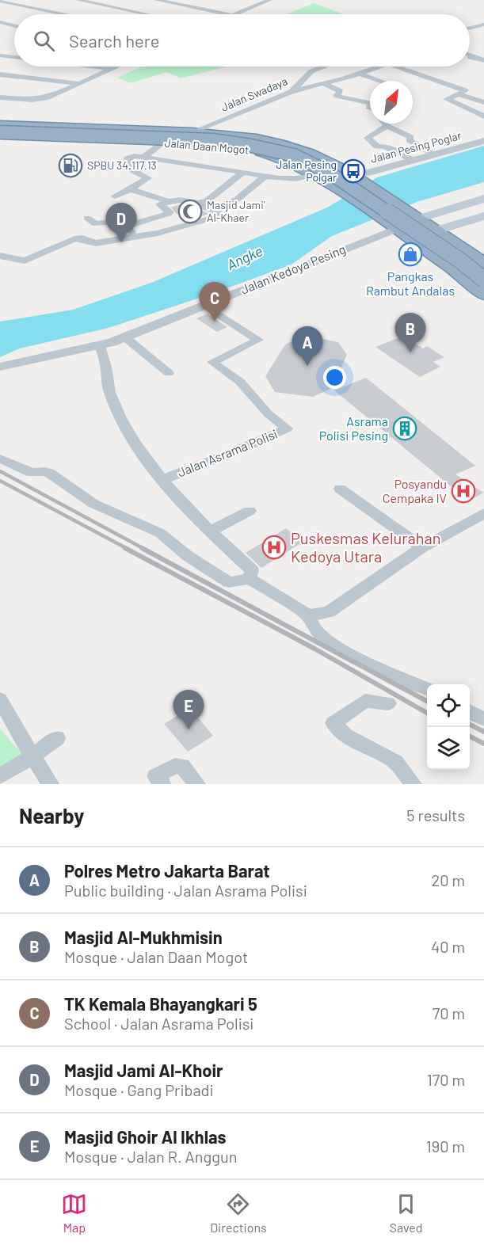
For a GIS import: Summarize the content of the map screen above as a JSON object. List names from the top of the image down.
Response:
{
  "streets": {
    "highway": ["Jalan Daan Mogot"],
    "street": [
      "Jalan Swadaya",
      "Jalan Pesing Poglar",
      "Jalan Kedoya Pesing",
      "Jalan Asrama Polisi"
    ]
  },
  "crossings": [
    ["Jalan Swadaya", "Jalan Daan Mogot"],
    ["Jalan Daan Mogot", "Jalan Pesing Poglar"],
    ["Jalan Daan Mogot", "Jalan Kedoya Pesing"],
    ["Jalan Kedoya Pesing", "Jalan Asrama Polisi"]
  ],
  "water": ["Angke"],
  "places": {
    "fuel station": ["SPBU 34.117.13"],
    "bus stop": ["Jalan Pesing Polgar"],
    "mosque": ["Masjid Jami' Al-Khaer"],
    "shop": ["Pangkas Rambut Andalas"],
    "building": ["Asrama Polisi Pesing"],
    "hospital": ["Posyandu Cempaka IV", "Puskesmas Kelurahan Kedoya Utara"]
  },
  "north": "top right",
  "page": {
    "search": "Search here",
    "pins": [
      "D",
      "C",
      "B",
      "A",
      "E"
    ],
    "heading": ["Nearby", "5 results"],
    "list": [
      {
        "mark": "A",
        "name": "Polres Metro Jakarta Barat",
        "note": "Public building · Jalan Asrama Polisi",
        "value": "20 m"
      },
      {
        "mark": "B",
        "name": "Masjid Al-Mukhmisin",
        "note": "Mosque · Jalan Daan Mogot",
        "value": "40 m"
      },
      {
        "mark": "C",
        "name": "TK Kemala Bhayangkari 5",
        "note": "School · Jalan Asrama Polisi",
        "value": "70 m"
      },
      {
        "mark": "D",
        "name": "Masjid Jami Al-Khoir",
        "note": "Mosque · Gang Pribadi",
        "value": "170 m"
      },
      {
        "mark": "E",
        "name": "Masjid Ghoir Al Ikhlas",
        "note": "Mosque · Jalan R. Anggun",
        "value": "190 m"
      }
    ],
    "nav": ["Map", "Directions", "Saved"]
  }
}
